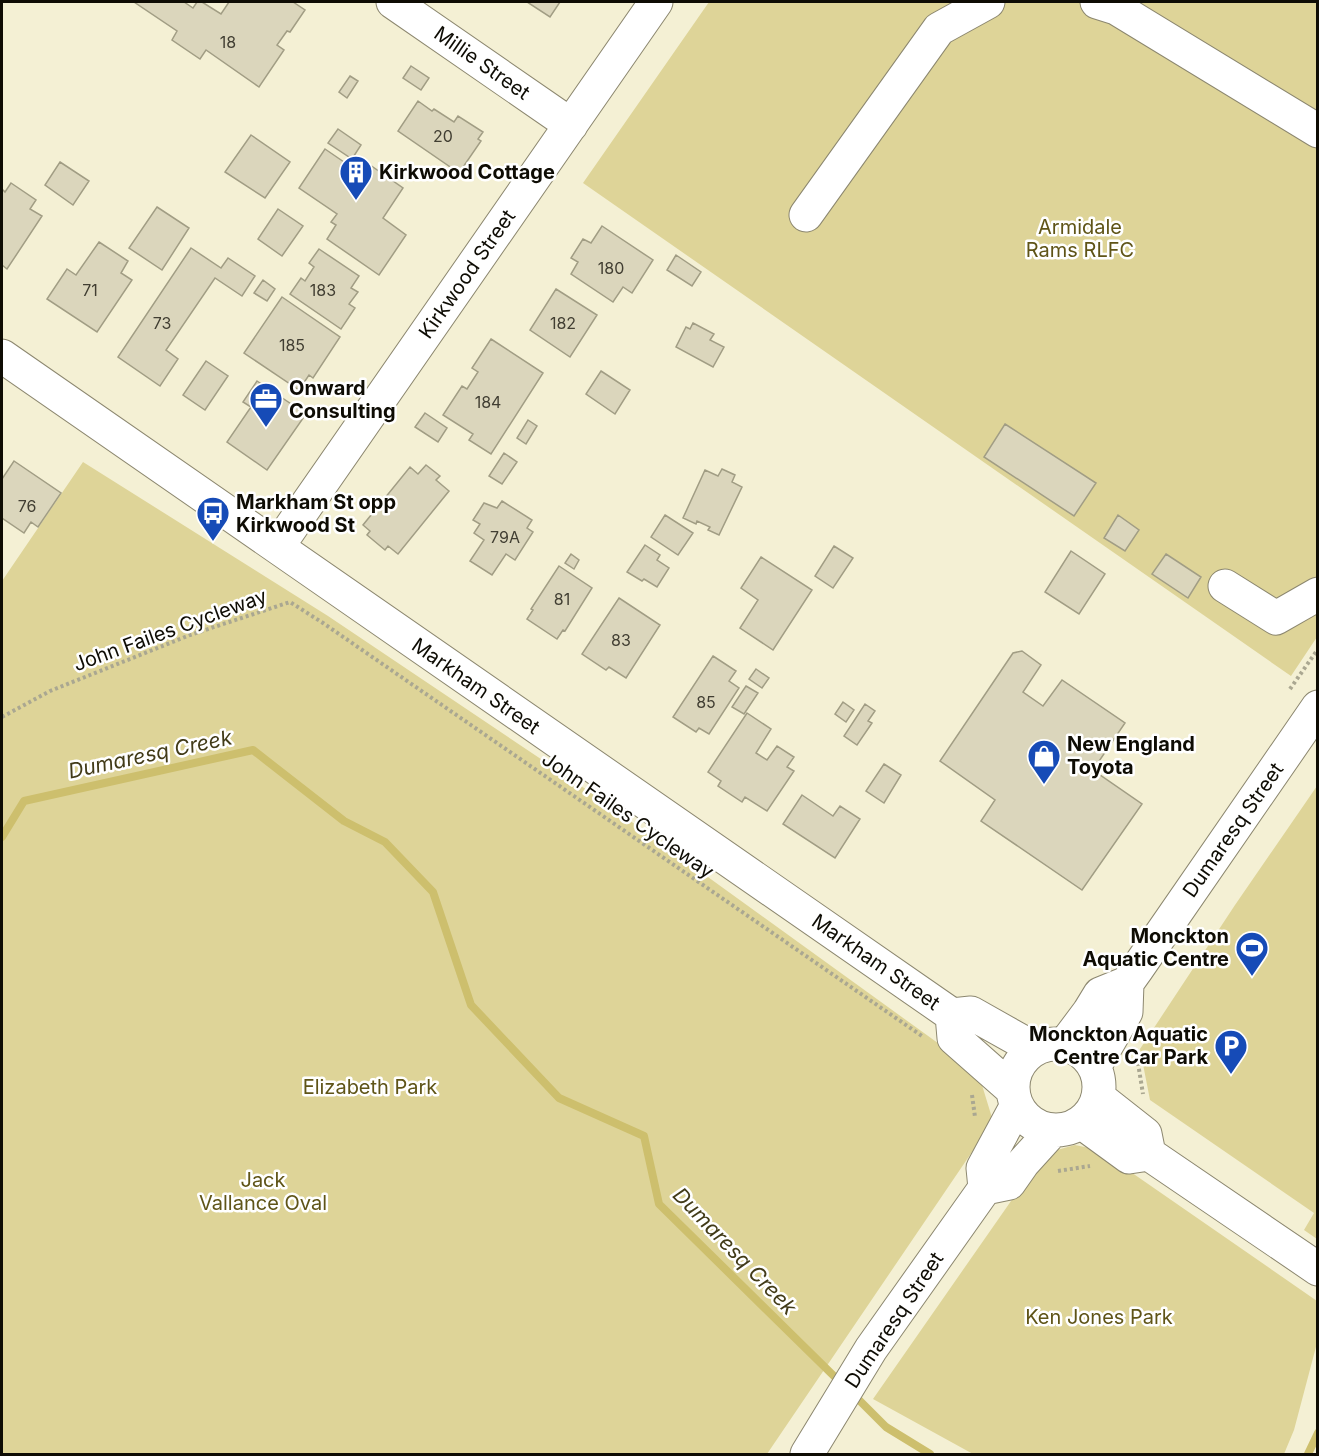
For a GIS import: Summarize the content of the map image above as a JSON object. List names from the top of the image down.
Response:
{
  "streets": {
    "street": [
      "Millie Street",
      "Kirkwood Street",
      "Markham Street",
      "Dumaresq Street"
    ],
    "path": ["John Failes Cycleway"]
  },
  "crossings": [
    ["Millie Street", "Kirkwood Street"],
    ["Kirkwood Street", "Markham Street"],
    ["Markham Street", "Dumaresq Street"]
  ],
  "water": ["Dumaresq Creek"],
  "parks": [
    "Armidale Rams RLFC",
    "Elizabeth Park",
    "Jack Vallance Oval",
    "Ken Jones Park"
  ],
  "places": {
    "building": ["Kirkwood Cottage"],
    "office": ["Onward Consulting"],
    "bus stop": ["Markham St opp Kirkwood St"],
    "shop": ["New England Toyota"],
    "sports": ["Monckton Aquatic Centre"],
    "parking": ["Monckton Aquatic Centre Car Park"]
  },
  "house_numbers": [
    "18",
    "20",
    "180",
    "71",
    "183",
    "73",
    "182",
    "185",
    "184",
    "76",
    "79A",
    "81",
    "83",
    "85"
  ]
}
